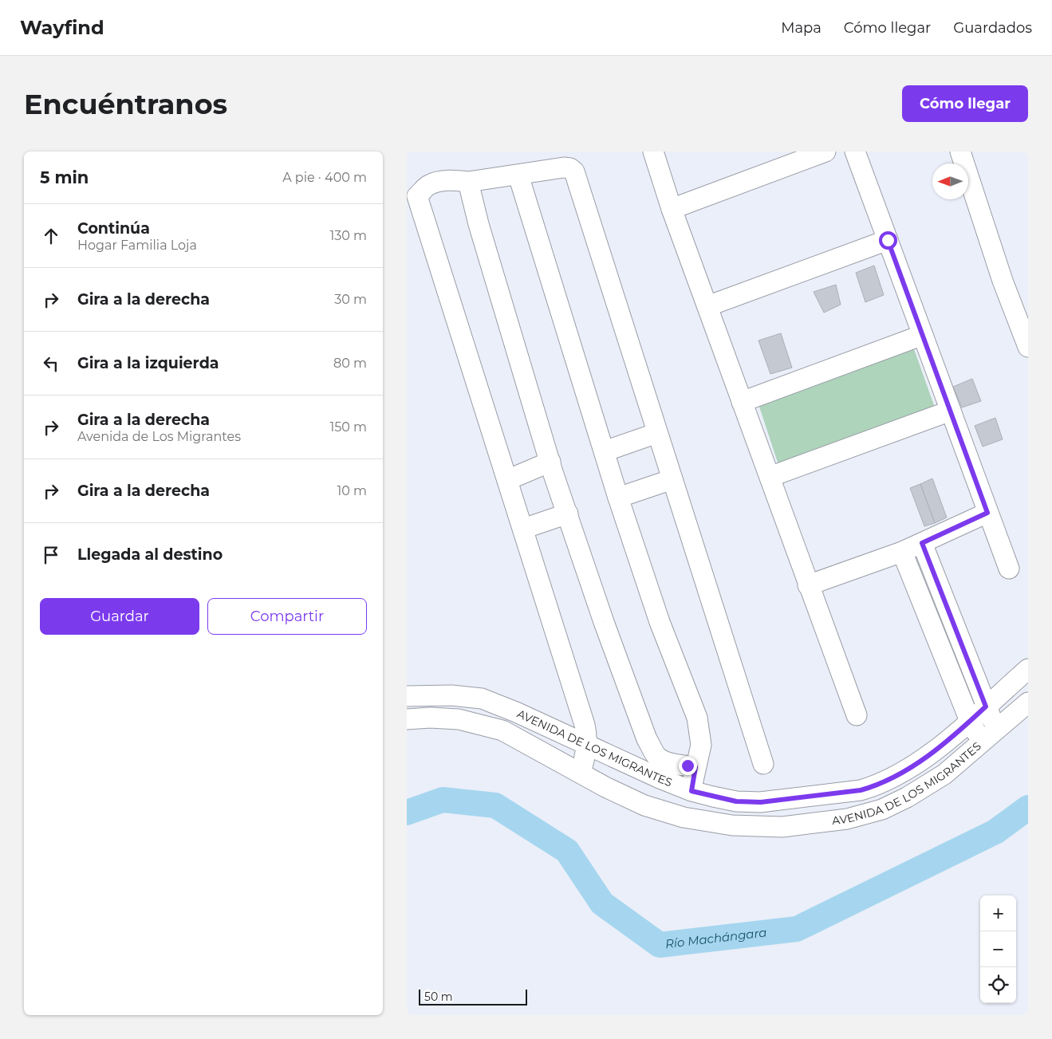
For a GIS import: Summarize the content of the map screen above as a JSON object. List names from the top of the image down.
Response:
{
  "streets": {
    "street": ["AVENIDA DE LOS MIGRANTES"]
  },
  "water": ["Río Machángara"],
  "scale_bar": "50 m",
  "north": "left",
  "page": {
    "header": "Wayfind",
    "nav": ["Mapa", "Cómo llegar", "Guardados"],
    "buttons": [
      "Cómo llegar",
      ["Guardar", "Compartir"]
    ],
    "title": "Encuéntranos",
    "heading": ["5 min", "A pie · 400 m"],
    "list": [
      ["Continúa", "Hogar Familia Loja", "130 m"],
      ["Gira a la derecha", "30 m"],
      ["Gira a la izquierda", "80 m"],
      ["Gira a la derecha", "Avenida de Los Migrantes", "150 m"],
      ["Gira a la derecha", "10 m"],
      "Llegada al destino"
    ],
    "map_buttons": ["+", "−"],
    "scale": "50 m"
  }
}
